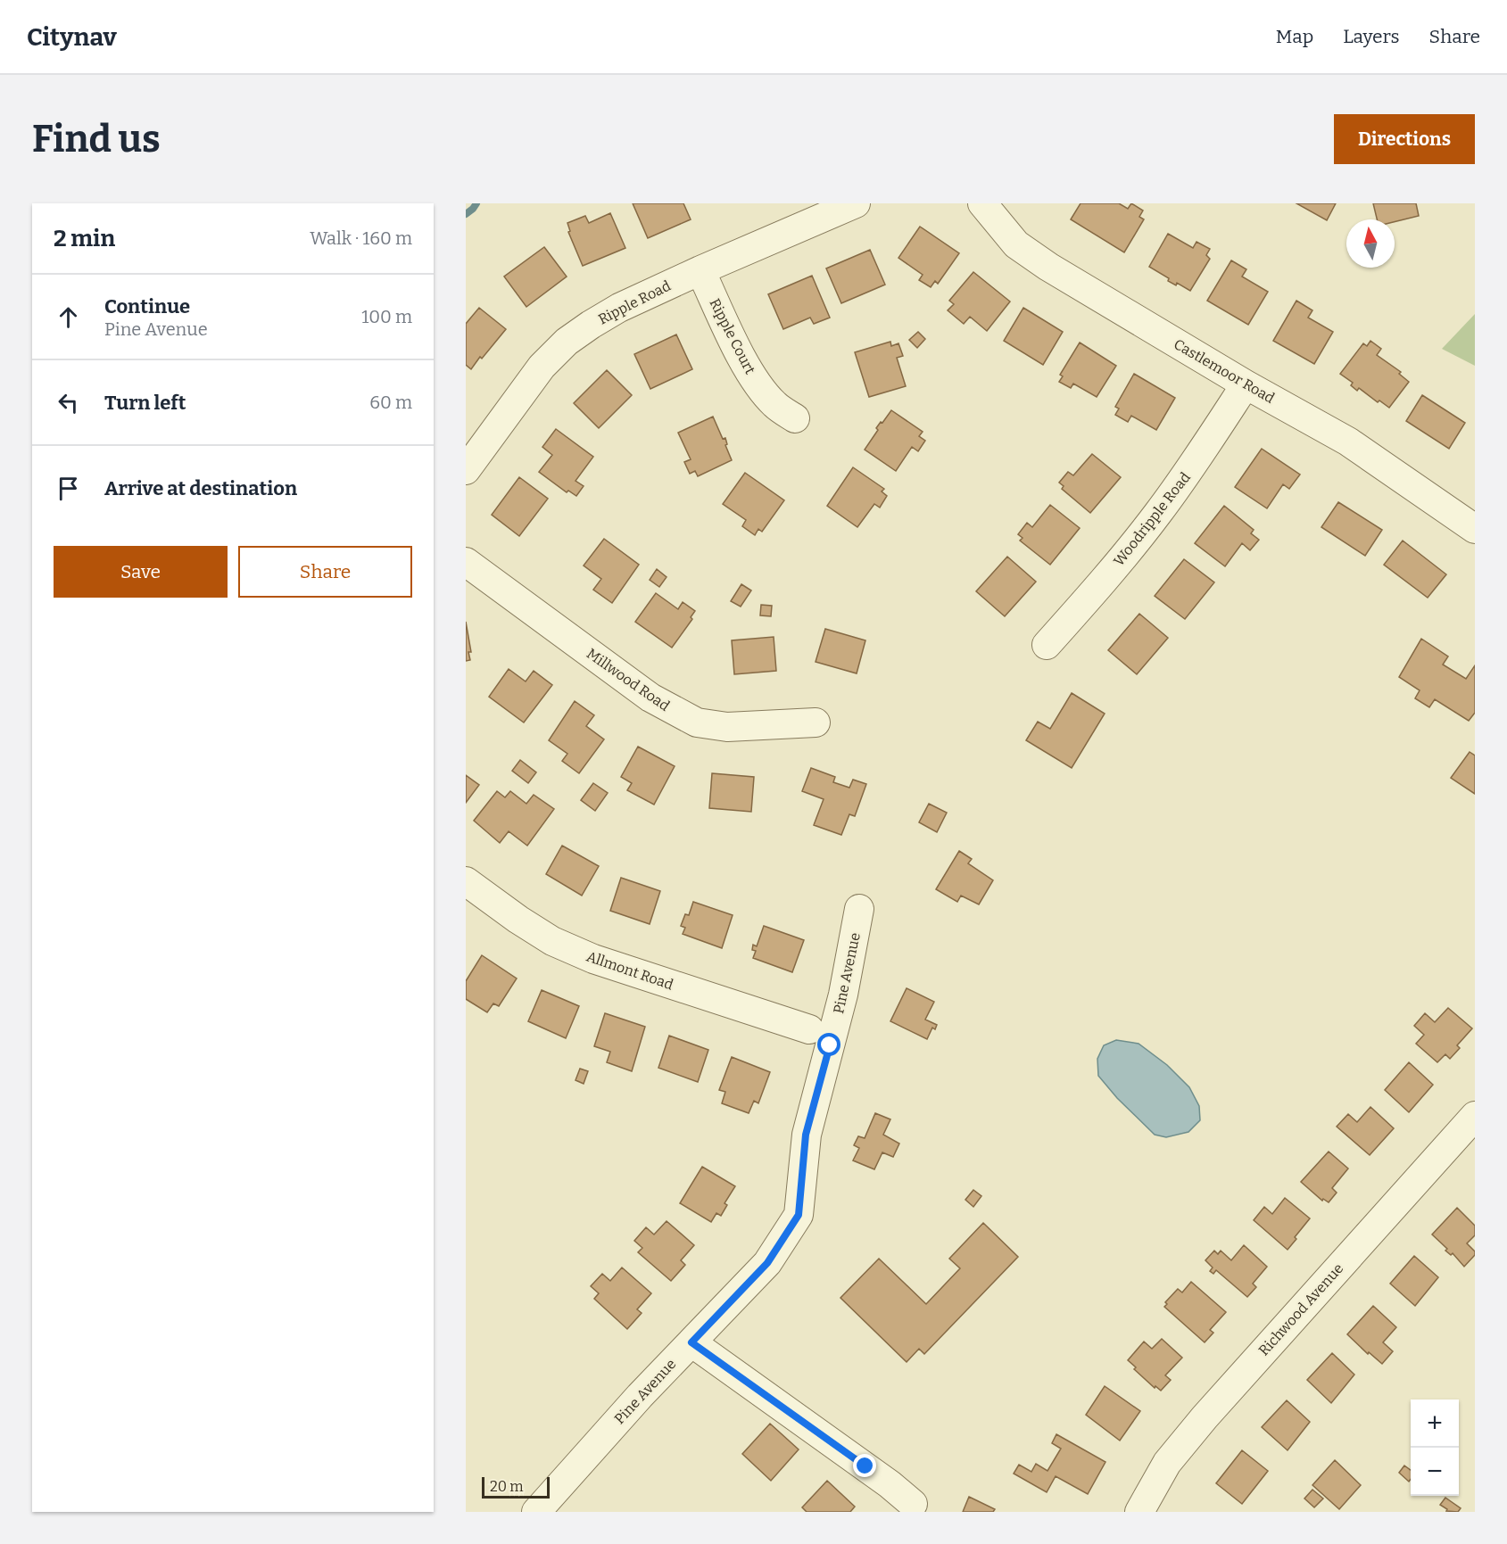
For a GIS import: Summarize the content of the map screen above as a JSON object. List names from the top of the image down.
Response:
{
  "streets": {
    "street": [
      "Ripple Road",
      "Ripple Court",
      "Castlemoor Road",
      "Woodripple Road",
      "Millwood Road",
      "Allmont Road",
      "Pine Avenue",
      "Richwood Avenue"
    ]
  },
  "crossings": [
    ["Ripple Road", "Ripple Court"],
    ["Castlemoor Road", "Woodripple Road"]
  ],
  "scale_bar": "20 m",
  "north": "top",
  "page": {
    "header": "Citynav",
    "nav": ["Map", "Layers", "Share"],
    "buttons": [
      "Directions",
      ["Save", "Share"]
    ],
    "title": "Find us",
    "heading": ["2 min", "Walk · 160 m"],
    "list": [
      ["Continue", "Pine Avenue", "100 m"],
      ["Turn left", "60 m"],
      "Arrive at destination"
    ],
    "map_buttons": ["+", "−"],
    "scale": "20 m"
  }
}
